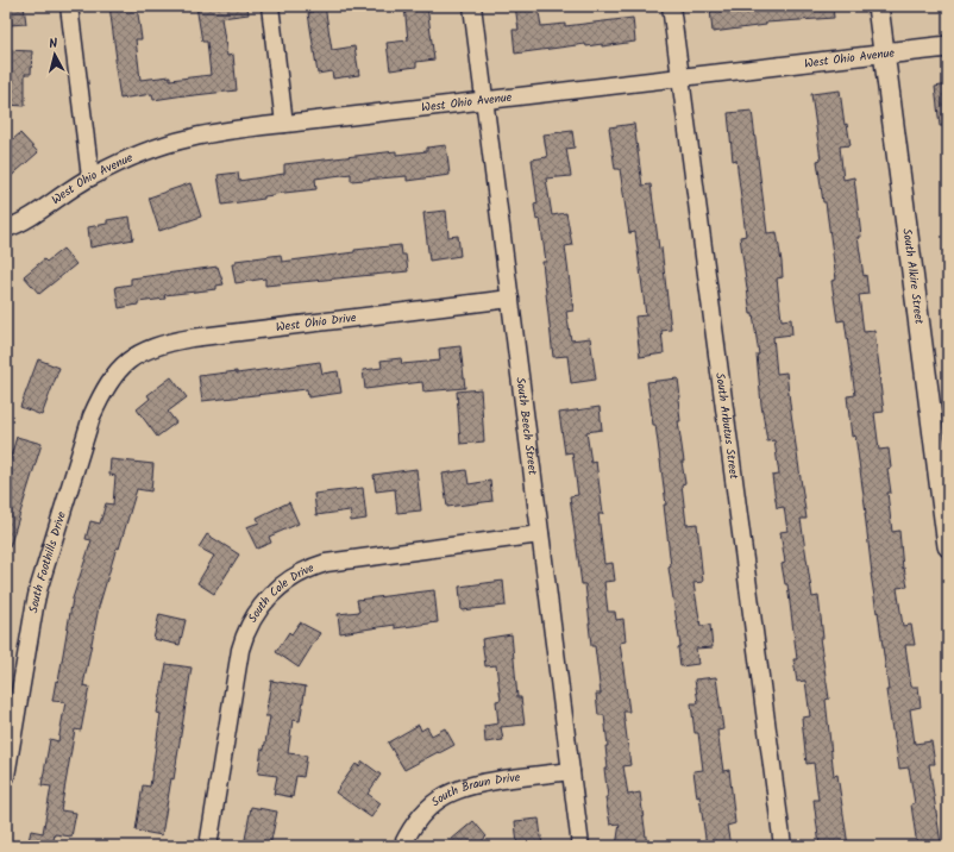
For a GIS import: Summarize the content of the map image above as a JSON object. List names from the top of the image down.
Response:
{
  "streets": {
    "street": [
      "West Ohio Avenue",
      "South Alkire Street",
      "West Ohio Drive",
      "South Beech Street",
      "South Arbutus Street",
      "South Foothills Drive",
      "South Cole Drive",
      "South Braun Drive"
    ]
  },
  "crossings": [
    ["West Ohio Avenue", "South Alkire Street"],
    ["West Ohio Avenue", "South Beech Street"],
    ["West Ohio Avenue", "South Arbutus Street"],
    ["West Ohio Drive", "South Beech Street"],
    ["West Ohio Drive", "South Foothills Drive"],
    ["South Beech Street", "South Cole Drive"],
    ["South Beech Street", "South Braun Drive"]
  ],
  "north": "top"
}
